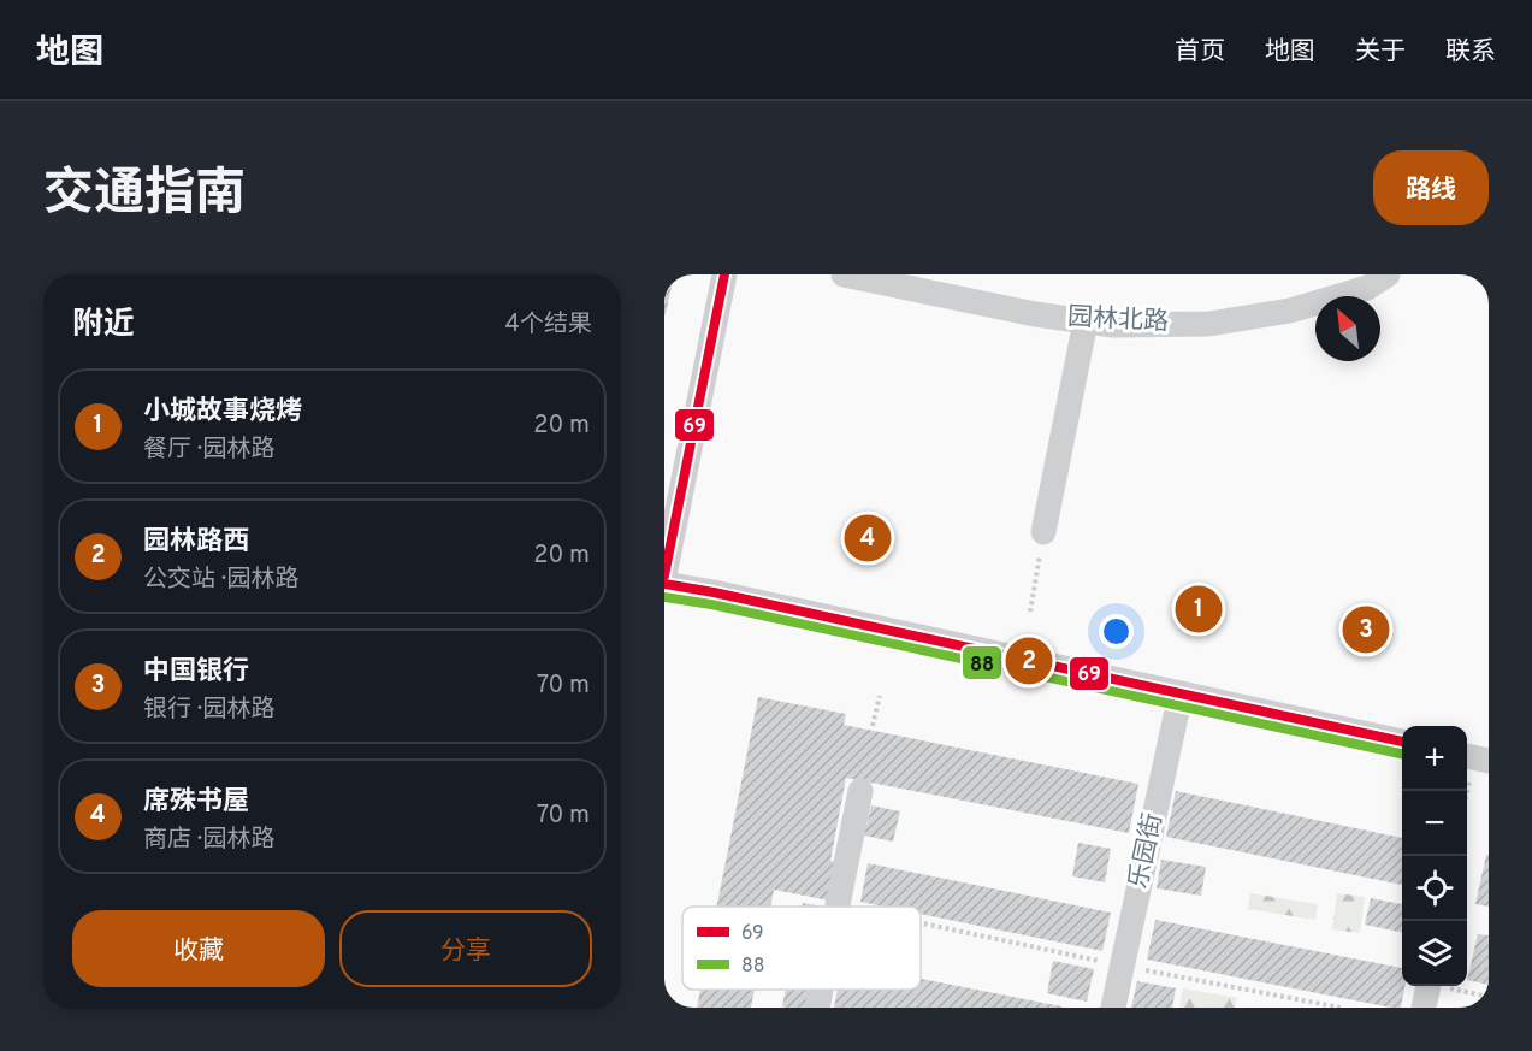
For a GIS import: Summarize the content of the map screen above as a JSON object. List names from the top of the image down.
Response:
{
  "streets": {
    "street": ["园林北路", "乐园街"]
  },
  "lines": ["transit line 69", "transit line 88"],
  "legend": ["69", "88"],
  "north": "top left",
  "page": {
    "header": "地图",
    "nav": [
      "首页",
      "地图",
      "关于",
      "联系"
    ],
    "title": "交通指南",
    "buttons": [
      "路线",
      ["收藏", "分享"]
    ],
    "heading": ["附近", "4个结果"],
    "list": [
      {
        "mark": "1",
        "name": "小城故事烧烤",
        "note": "餐厅 · 园林路",
        "value": "20 m"
      },
      {
        "mark": "2",
        "name": "园林路西",
        "note": "公交站 · 园林路",
        "value": "20 m"
      },
      {
        "mark": "3",
        "name": "中国银行",
        "note": "银行 · 园林路",
        "value": "70 m"
      },
      {
        "mark": "4",
        "name": "席殊书屋",
        "note": "商店 · 园林路",
        "value": "70 m"
      }
    ],
    "pins": [
      "4",
      "1",
      "3",
      "2"
    ],
    "map_buttons": ["+", "−"]
  }
}
